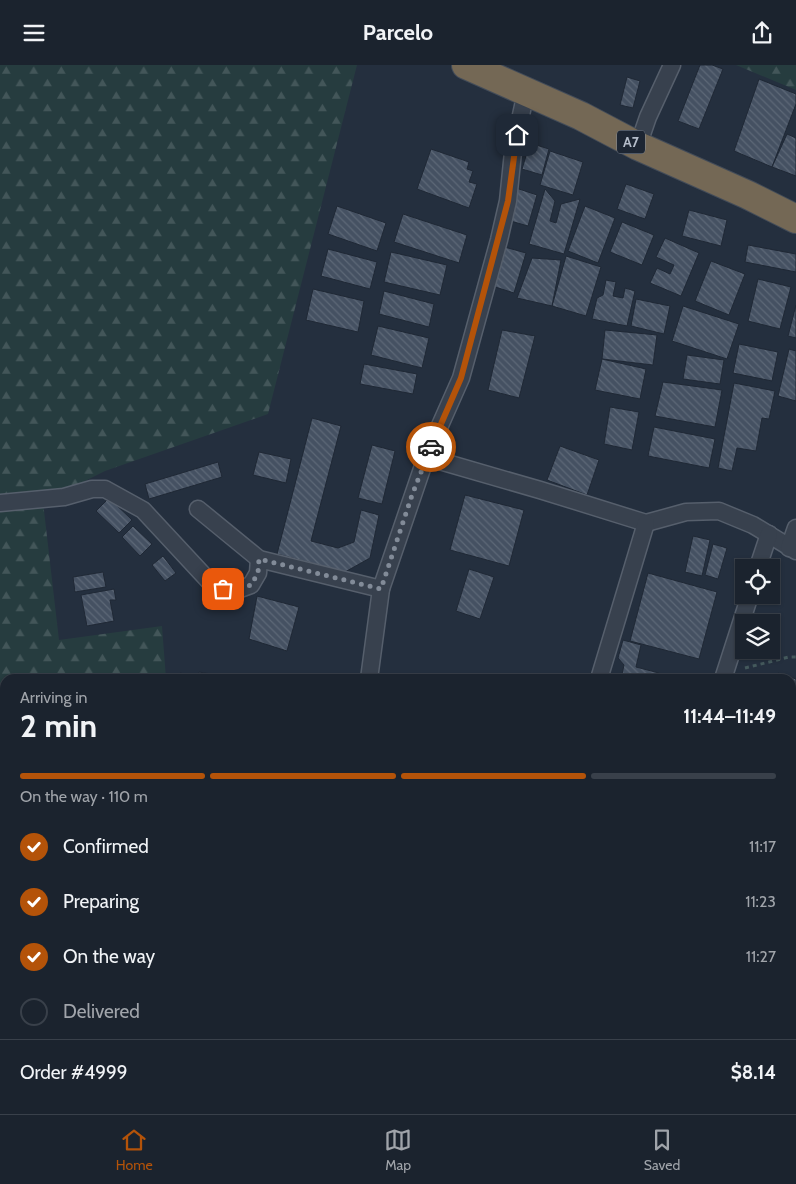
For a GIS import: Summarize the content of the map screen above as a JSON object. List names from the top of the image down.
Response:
{
  "streets": {
    "highway": ["A7"]
  },
  "page": {
    "header": "Parcelo",
    "heading": ["2 min", "Arriving in", "11:44–11:49"],
    "panel": ["Order #4999", "$8.14"],
    "bar": "On the way · 110 m",
    "list": [
      ["Confirmed", "11:17"],
      ["Preparing", "11:23"],
      ["On the way", "11:27"],
      "Delivered"
    ],
    "tabs": ["Home", "Map", "Saved"]
  }
}
